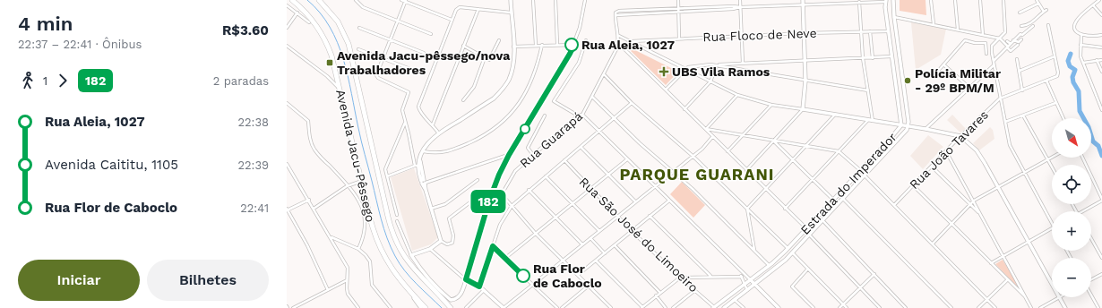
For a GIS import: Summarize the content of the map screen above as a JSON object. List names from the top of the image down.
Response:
{
  "streets": {
    "highway": ["Avenida Jacu-Pêssego"],
    "street": [
      "Rua Floco de Neve",
      "Rua Guarapá",
      "Rua João Tavares",
      "Estrada do Imperador",
      "Rua São José do Limoeiro"
    ]
  },
  "crossings": [
    ["Rua Floco de Neve", "Estrada do Imperador"],
    ["Estrada do Imperador", "Rua São José do Limoeiro"]
  ],
  "districts": ["PARQUE GUARANI"],
  "places": {
    "other": ["Rua Aleia, 1027", "Polícia Militar - 29º BPM/M", "Rua Flor de Caboclo"],
    "transit": ["Avenida Jacu-pêssego/nova Trabalhadores"],
    "health": ["UBS Vila Ramos"]
  },
  "lines": ["bus line 182"],
  "north": "bottom right",
  "page": {
    "heading": ["4 min", "22:37 – 22:41 · Ônibus", "R$3.60"],
    "on_map": "182",
    "legs": ["1", "182", "2 paradas"],
    "list": [
      {
        "name": "Rua Aleia, 1027",
        "value": "22:38"
      },
      {
        "name": "Avenida Caititu, 1105",
        "value": "22:39"
      },
      {
        "name": "Rua Flor de Caboclo",
        "value": "22:41"
      }
    ],
    "map_buttons": ["+", "−"],
    "buttons": ["Iniciar", "Bilhetes"]
  }
}
